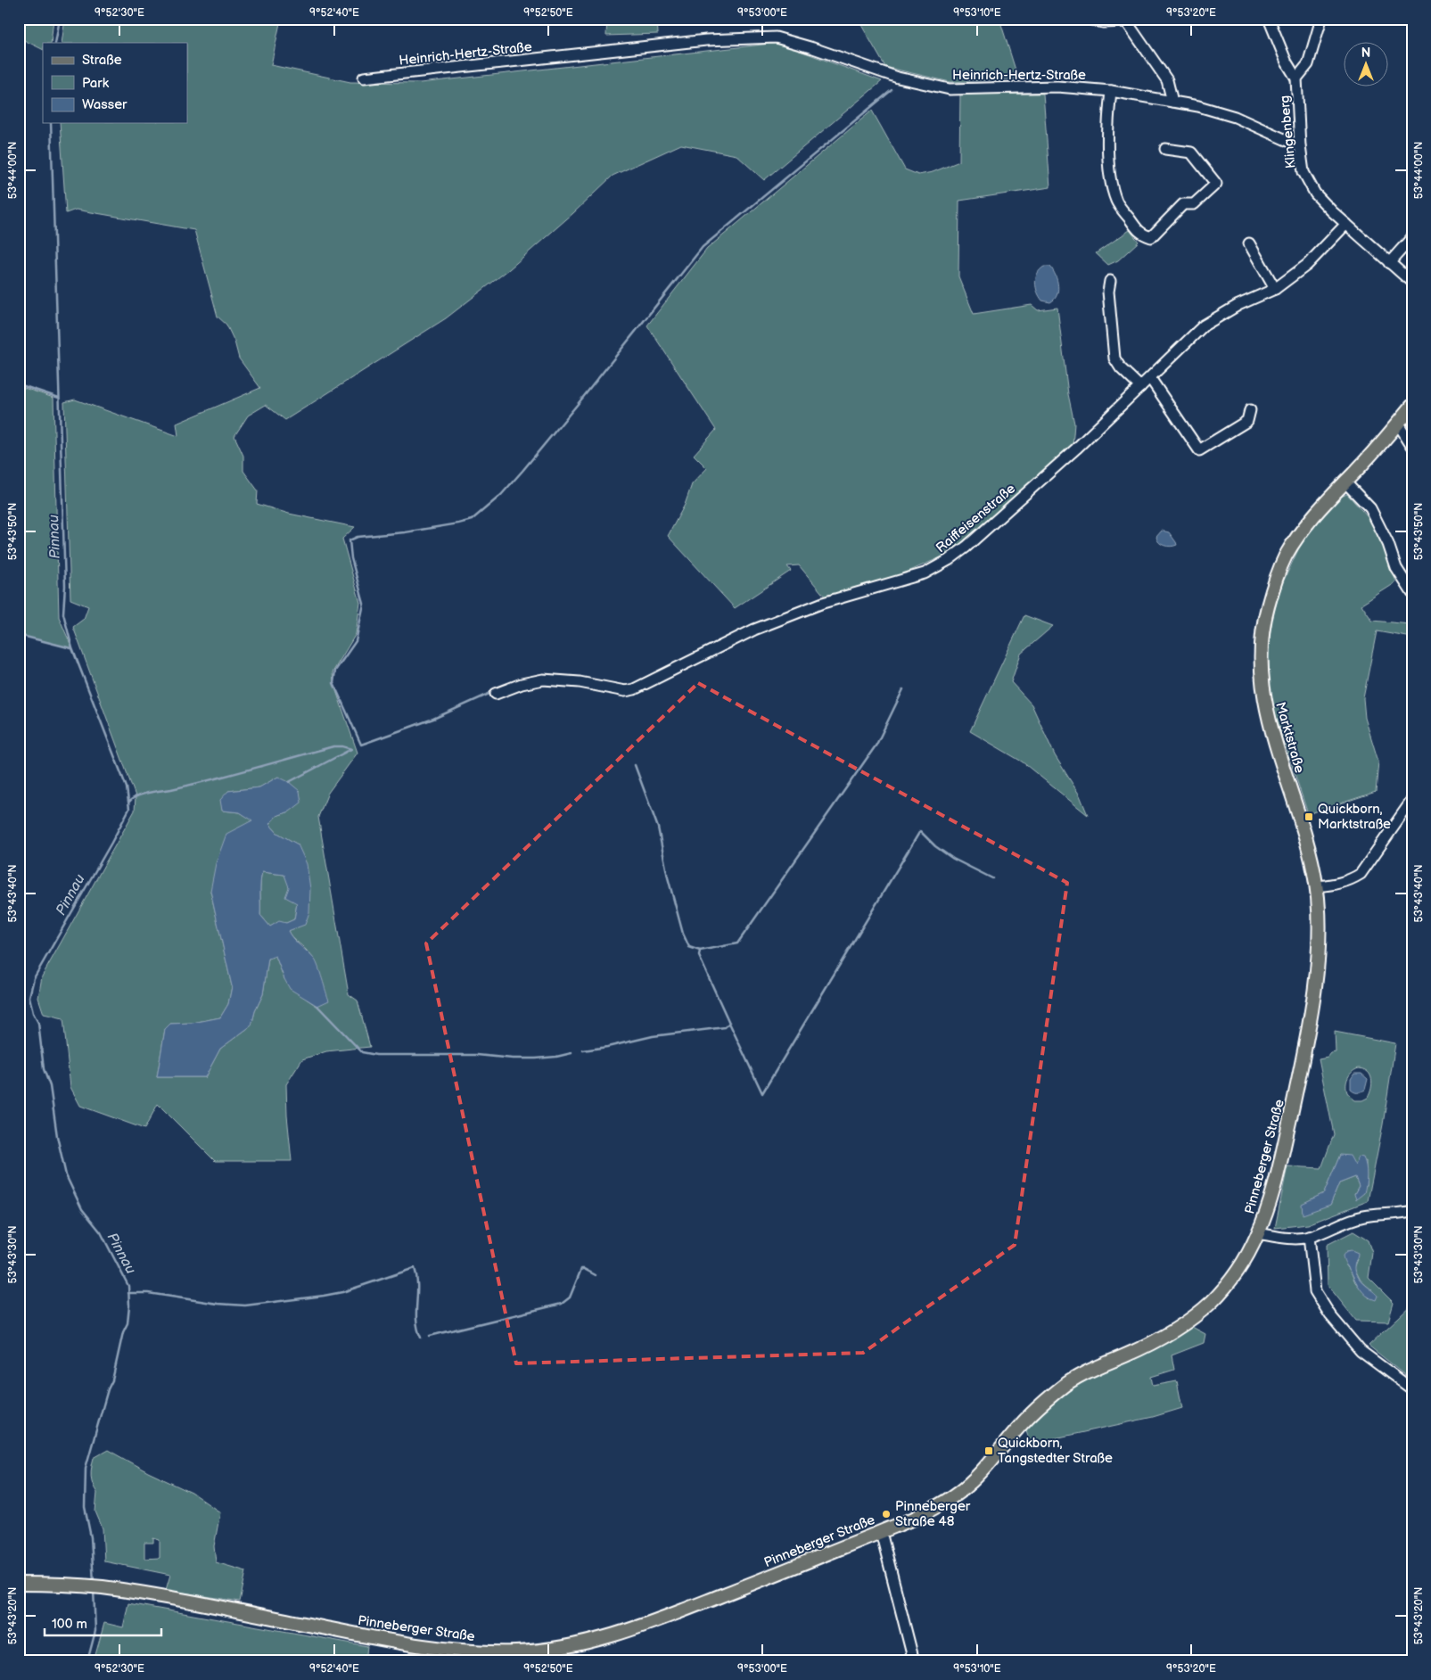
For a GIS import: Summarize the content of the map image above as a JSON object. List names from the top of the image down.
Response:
{
  "streets": {
    "main road": ["Marktstraße", "Pinneberger Straße"],
    "street": ["Heinrich-Hertz-Straße", "Klingenberg", "Raiffeisenstraße"]
  },
  "crossings": [
    ["Heinrich-Hertz-Straße", "Klingenberg"],
    ["Klingenberg", "Raiffeisenstraße"],
    ["Marktstraße", "Pinneberger Straße"]
  ],
  "water": ["Pinnau"],
  "places": {
    "transit": ["Quickborn, Marktstraße", "Quickborn, Tangstedter Straße"],
    "other": ["Pinneberger Straße 48"]
  },
  "legend": ["Straße", "Park", "Wasser"],
  "scale_bar": "100 m",
  "north": "top",
  "coordinates": [
    "9°52'30\"E",
    "9°52'40\"E",
    "9°52'50\"E",
    "9°53'00\"E",
    "9°53'10\"E",
    "9°53'20\"E",
    "53°44'00\"N",
    "53°43'50\"N",
    "53°43'40\"N",
    "53°43'30\"N",
    "53°43'20\"N"
  ]
}
